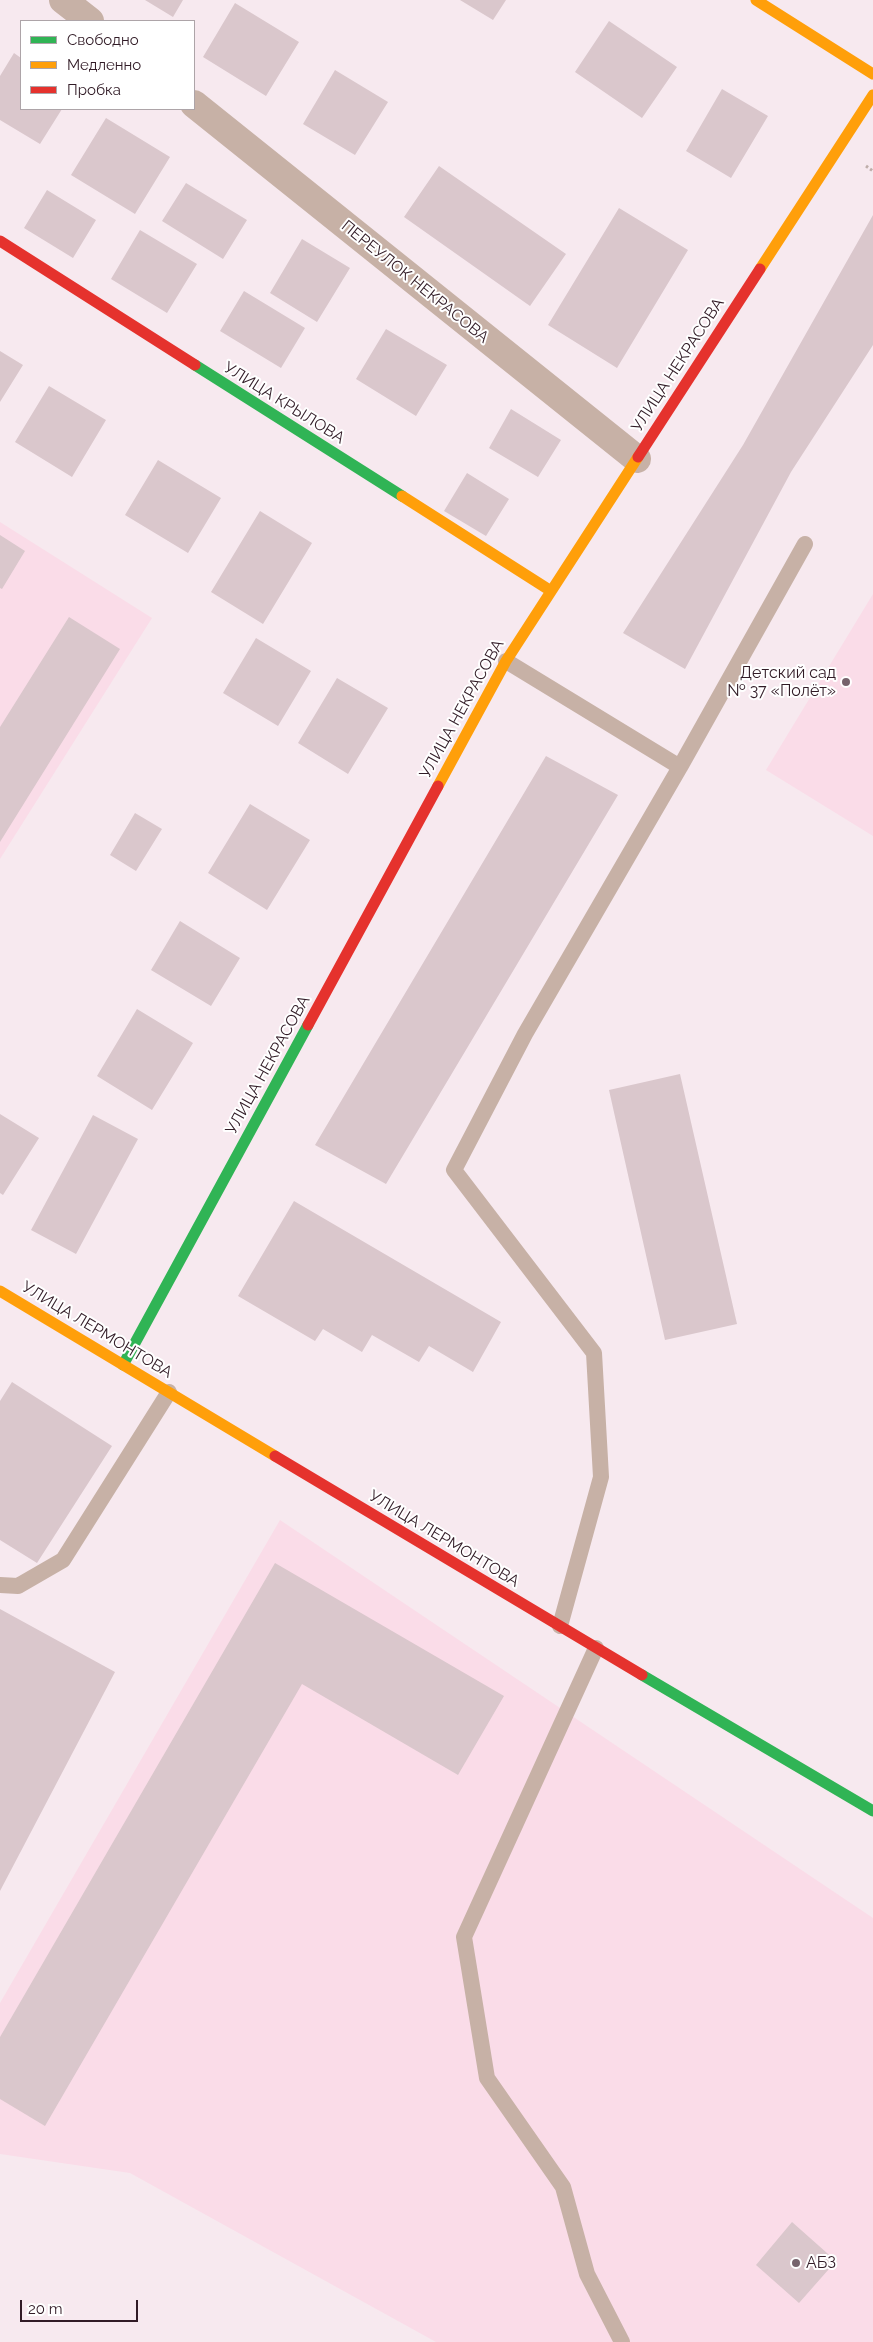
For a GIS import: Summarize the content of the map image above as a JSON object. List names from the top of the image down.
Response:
{
  "streets": {
    "street": [
      "ПЕРЕУЛОК НЕКРАСОВА",
      "УЛИЦА НЕКРАСОВА",
      "УЛИЦА КРЫЛОВА",
      "УЛИЦА ЛЕРМОНТОВА"
    ]
  },
  "crossings": [
    ["ПЕРЕУЛОК НЕКРАСОВА", "УЛИЦА НЕКРАСОВА"],
    ["УЛИЦА НЕКРАСОВА", "УЛИЦА КРЫЛОВА"],
    ["УЛИЦА НЕКРАСОВА", "УЛИЦА ЛЕРМОНТОВА"]
  ],
  "places": ["Детский сад № 37 «Полёт»", "АБЗ"],
  "legend": ["Свободно", "Медленно", "Пробка"],
  "scale_bar": "20 m"
}
